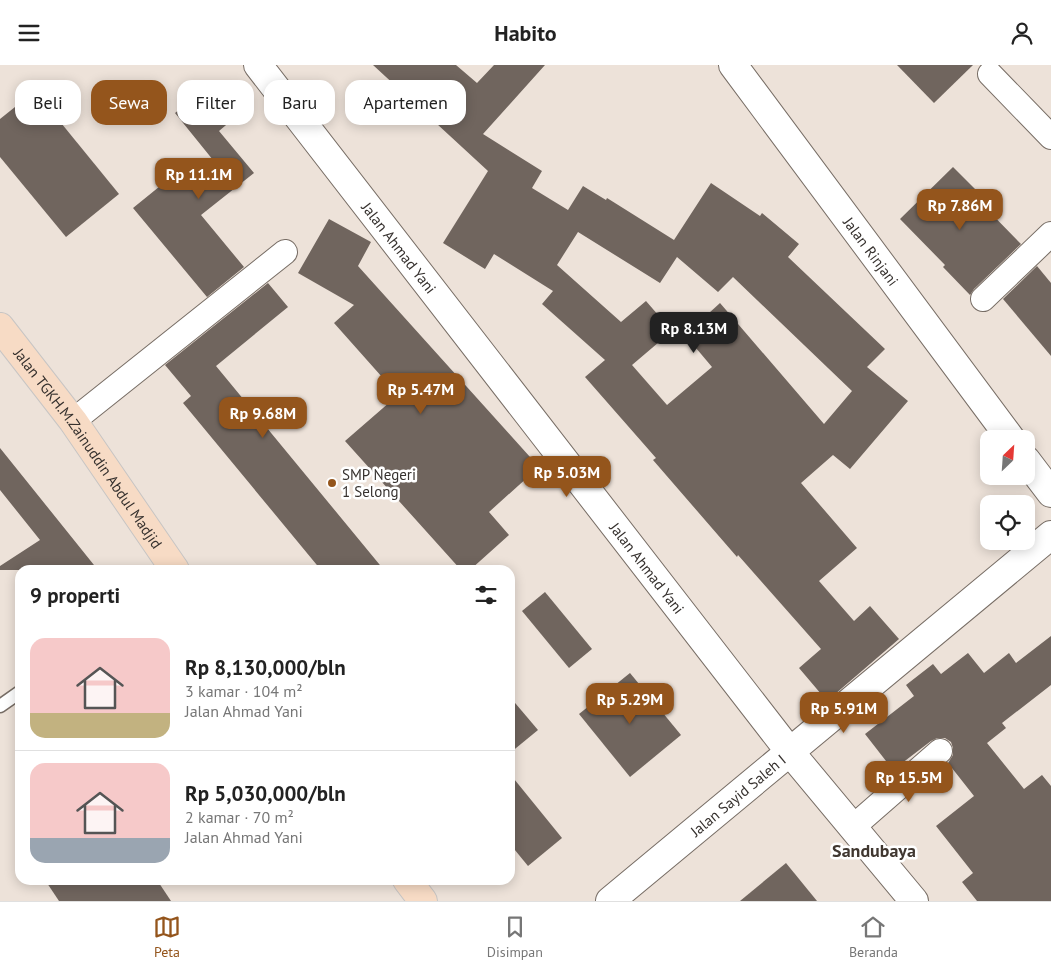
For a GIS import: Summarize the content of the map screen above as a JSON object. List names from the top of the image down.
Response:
{
  "streets": {
    "main road": ["Jalan TGKH.M.Zainuddin Abdul Madjid"],
    "street": ["Jalan Ahmad Yani", "Jalan Rinjani", "Jalan Sayid Saleh I"]
  },
  "crossings": [
    ["Jalan Ahmad Yani", "Jalan Sayid Saleh I"]
  ],
  "districts": ["Sandubaya"],
  "places": ["SMP Negeri 1 Selong"],
  "north": "top right",
  "page": {
    "header": "Habito",
    "chip": [
      "Beli",
      "Sewa",
      "Filter",
      "Baru",
      "Apartemen"
    ],
    "price": [
      "Rp 11.1M",
      "Rp 7.86M",
      "Rp 8.13M",
      "Rp 5.47M",
      "Rp 9.68M",
      "Rp 5.03M",
      "Rp 5.29M",
      "Rp 5.91M",
      "Rp 15.5M"
    ],
    "heading": "9 properti",
    "list": [
      {
        "name": "Rp 8,130,000/bln",
        "note": "3 kamar · 104 m² · Jalan Ahmad Yani"
      },
      {
        "name": "Rp 5,030,000/bln",
        "note": "2 kamar · 70 m² · Jalan Ahmad Yani"
      }
    ],
    "tabs": ["Peta", "Disimpan", "Beranda"]
  }
}
